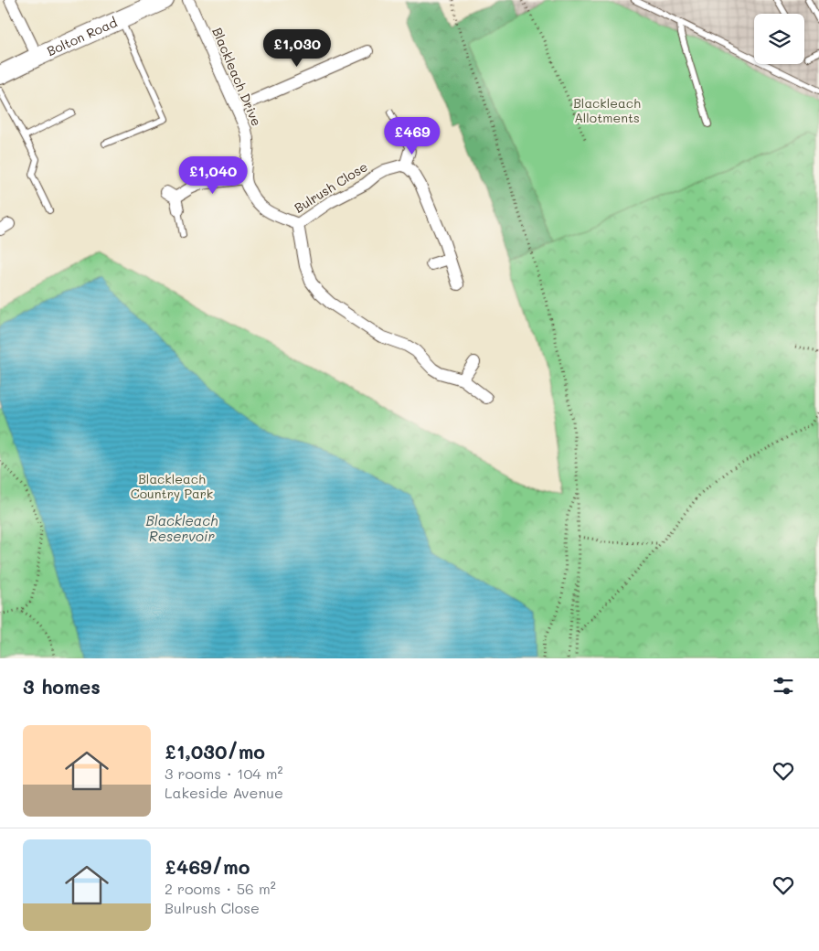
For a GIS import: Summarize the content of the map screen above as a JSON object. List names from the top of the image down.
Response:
{
  "streets": {
    "main road": ["Bolton Road"],
    "street": ["Blackleach Drive", "Bulrush Close"]
  },
  "water": ["Blackleach Reservoir"],
  "parks": ["Blackleach Allotments", "Blackleach Country Park"],
  "page": {
    "price": ["£1,030", "£469", "£1,040"],
    "heading": "3 homes",
    "list": [
      {
        "name": "£1,030/mo",
        "note": "3 rooms · 104 m² · Lakeside Avenue"
      },
      {
        "name": "£469/mo",
        "note": "2 rooms · 56 m² · Bulrush Close"
      }
    ]
  }
}
